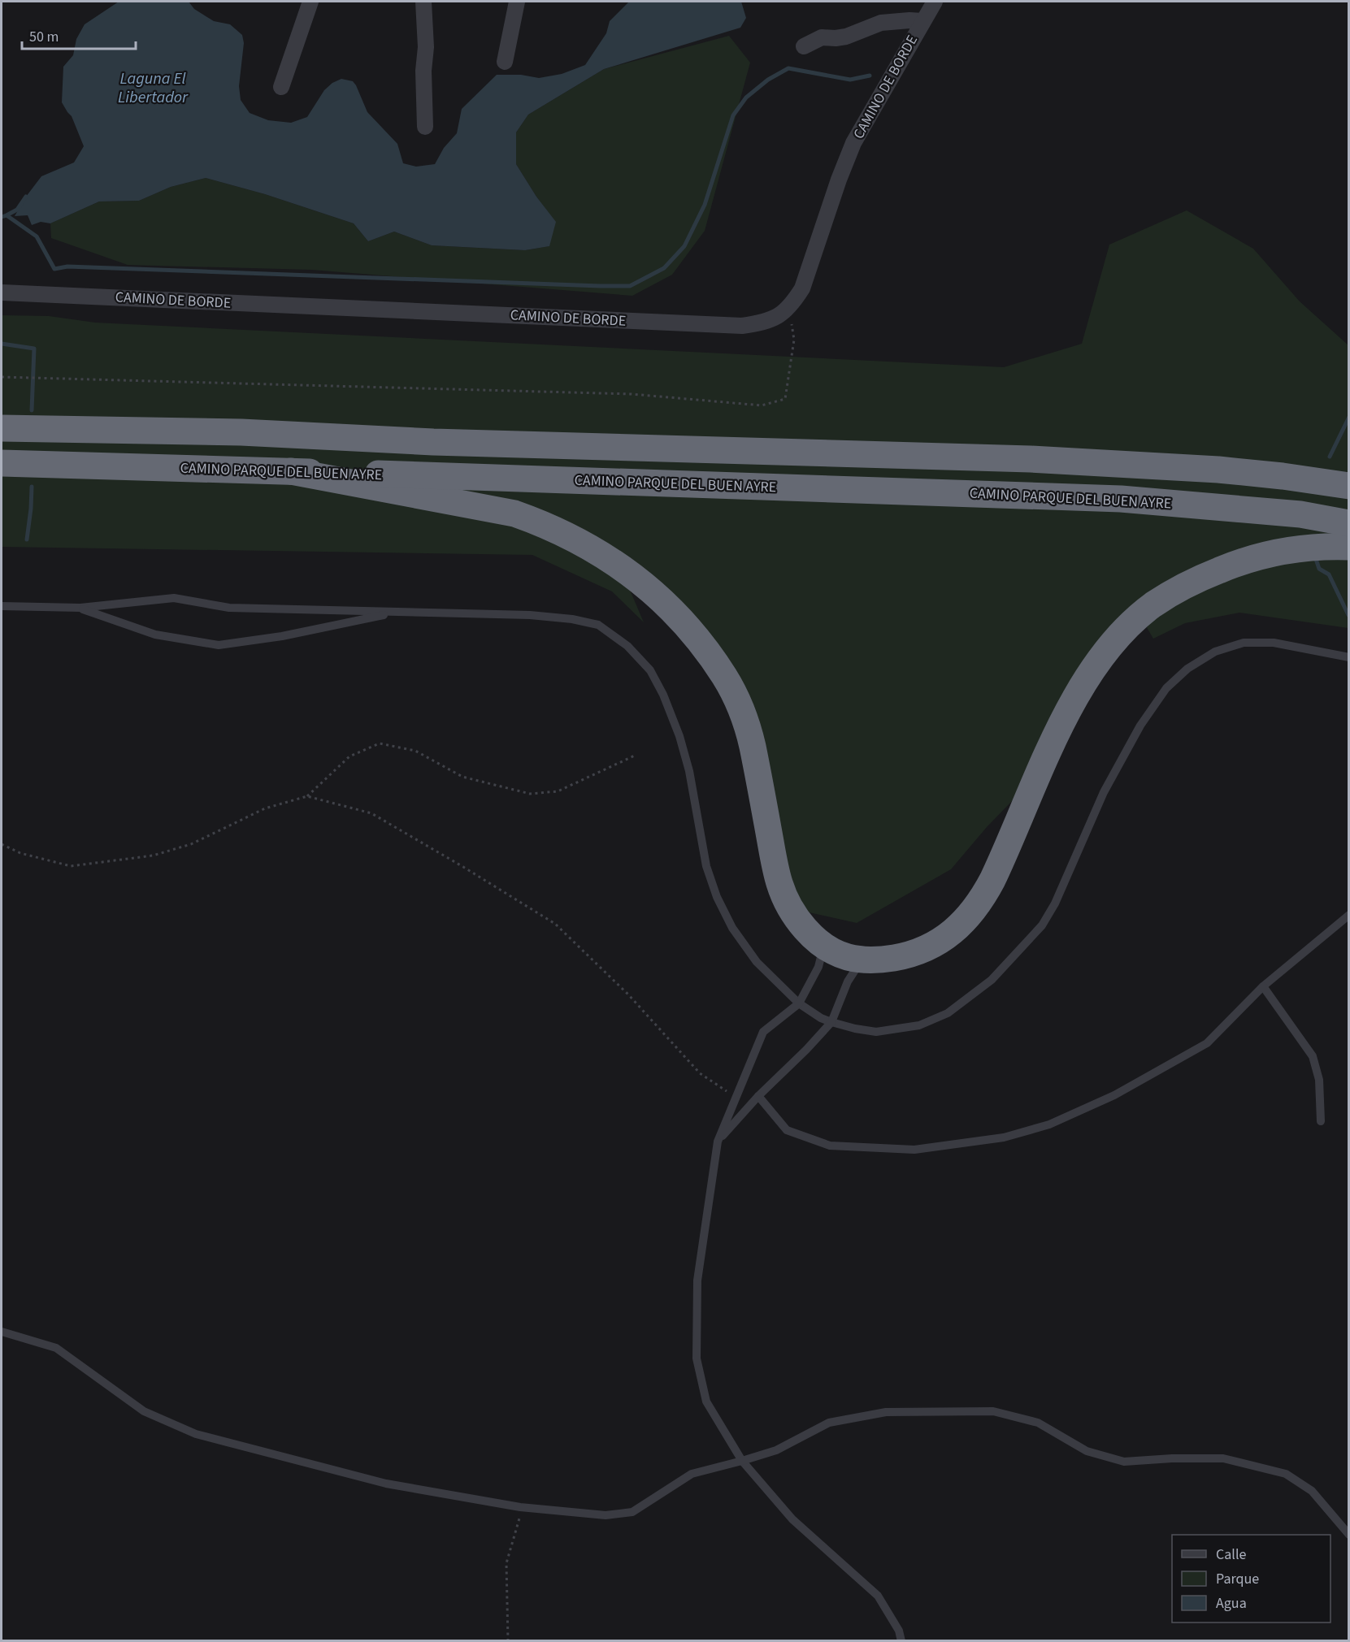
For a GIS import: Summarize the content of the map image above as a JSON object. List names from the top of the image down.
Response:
{
  "streets": {
    "highway": ["CAMINO PARQUE DEL BUEN AYRE"],
    "street": ["CAMINO DE BORDE"]
  },
  "water": ["Laguna El Libertador"],
  "legend": ["Calle", "Parque", "Agua"],
  "scale_bar": "50 m"
}
